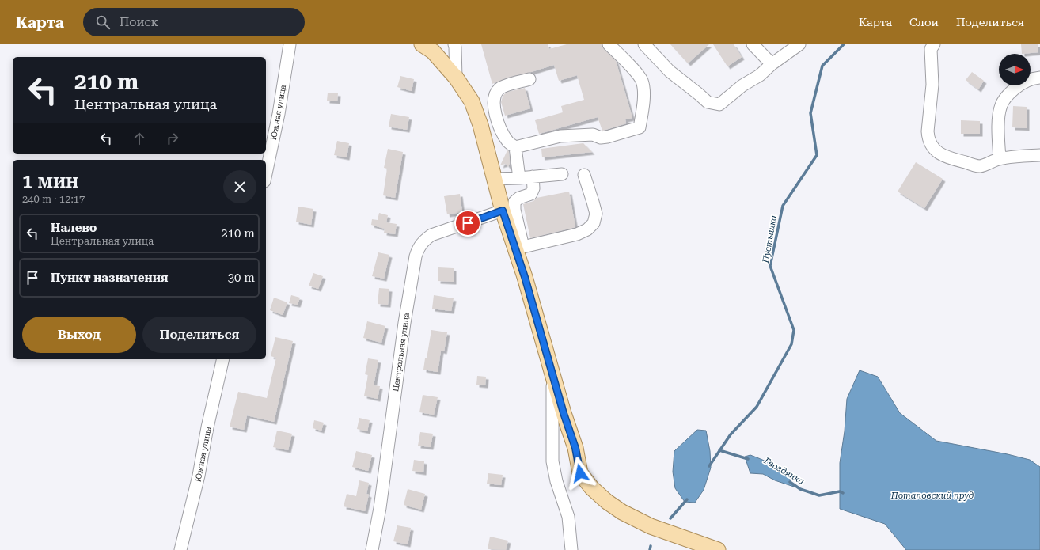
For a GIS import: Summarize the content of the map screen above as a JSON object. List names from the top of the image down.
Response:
{
  "streets": {
    "street": ["Южная улица", "Центральная улица"]
  },
  "water": ["Пустышка", "Гвоздянка", "Потаповский пруд"],
  "north": "right",
  "page": {
    "header": "Карта",
    "search": "Поиск",
    "nav": ["Карта", "Слои", "Поделиться"],
    "turn": ["210 m", "Центральная улица"],
    "heading": ["1 мин", "240 m · 12:17"],
    "list": [
      {
        "name": "Налево",
        "note": "Центральная улица",
        "value": "210 m"
      },
      {
        "name": "Пункт назначения",
        "value": "30 m"
      }
    ],
    "buttons": ["Выход", "Поделиться"]
  }
}
